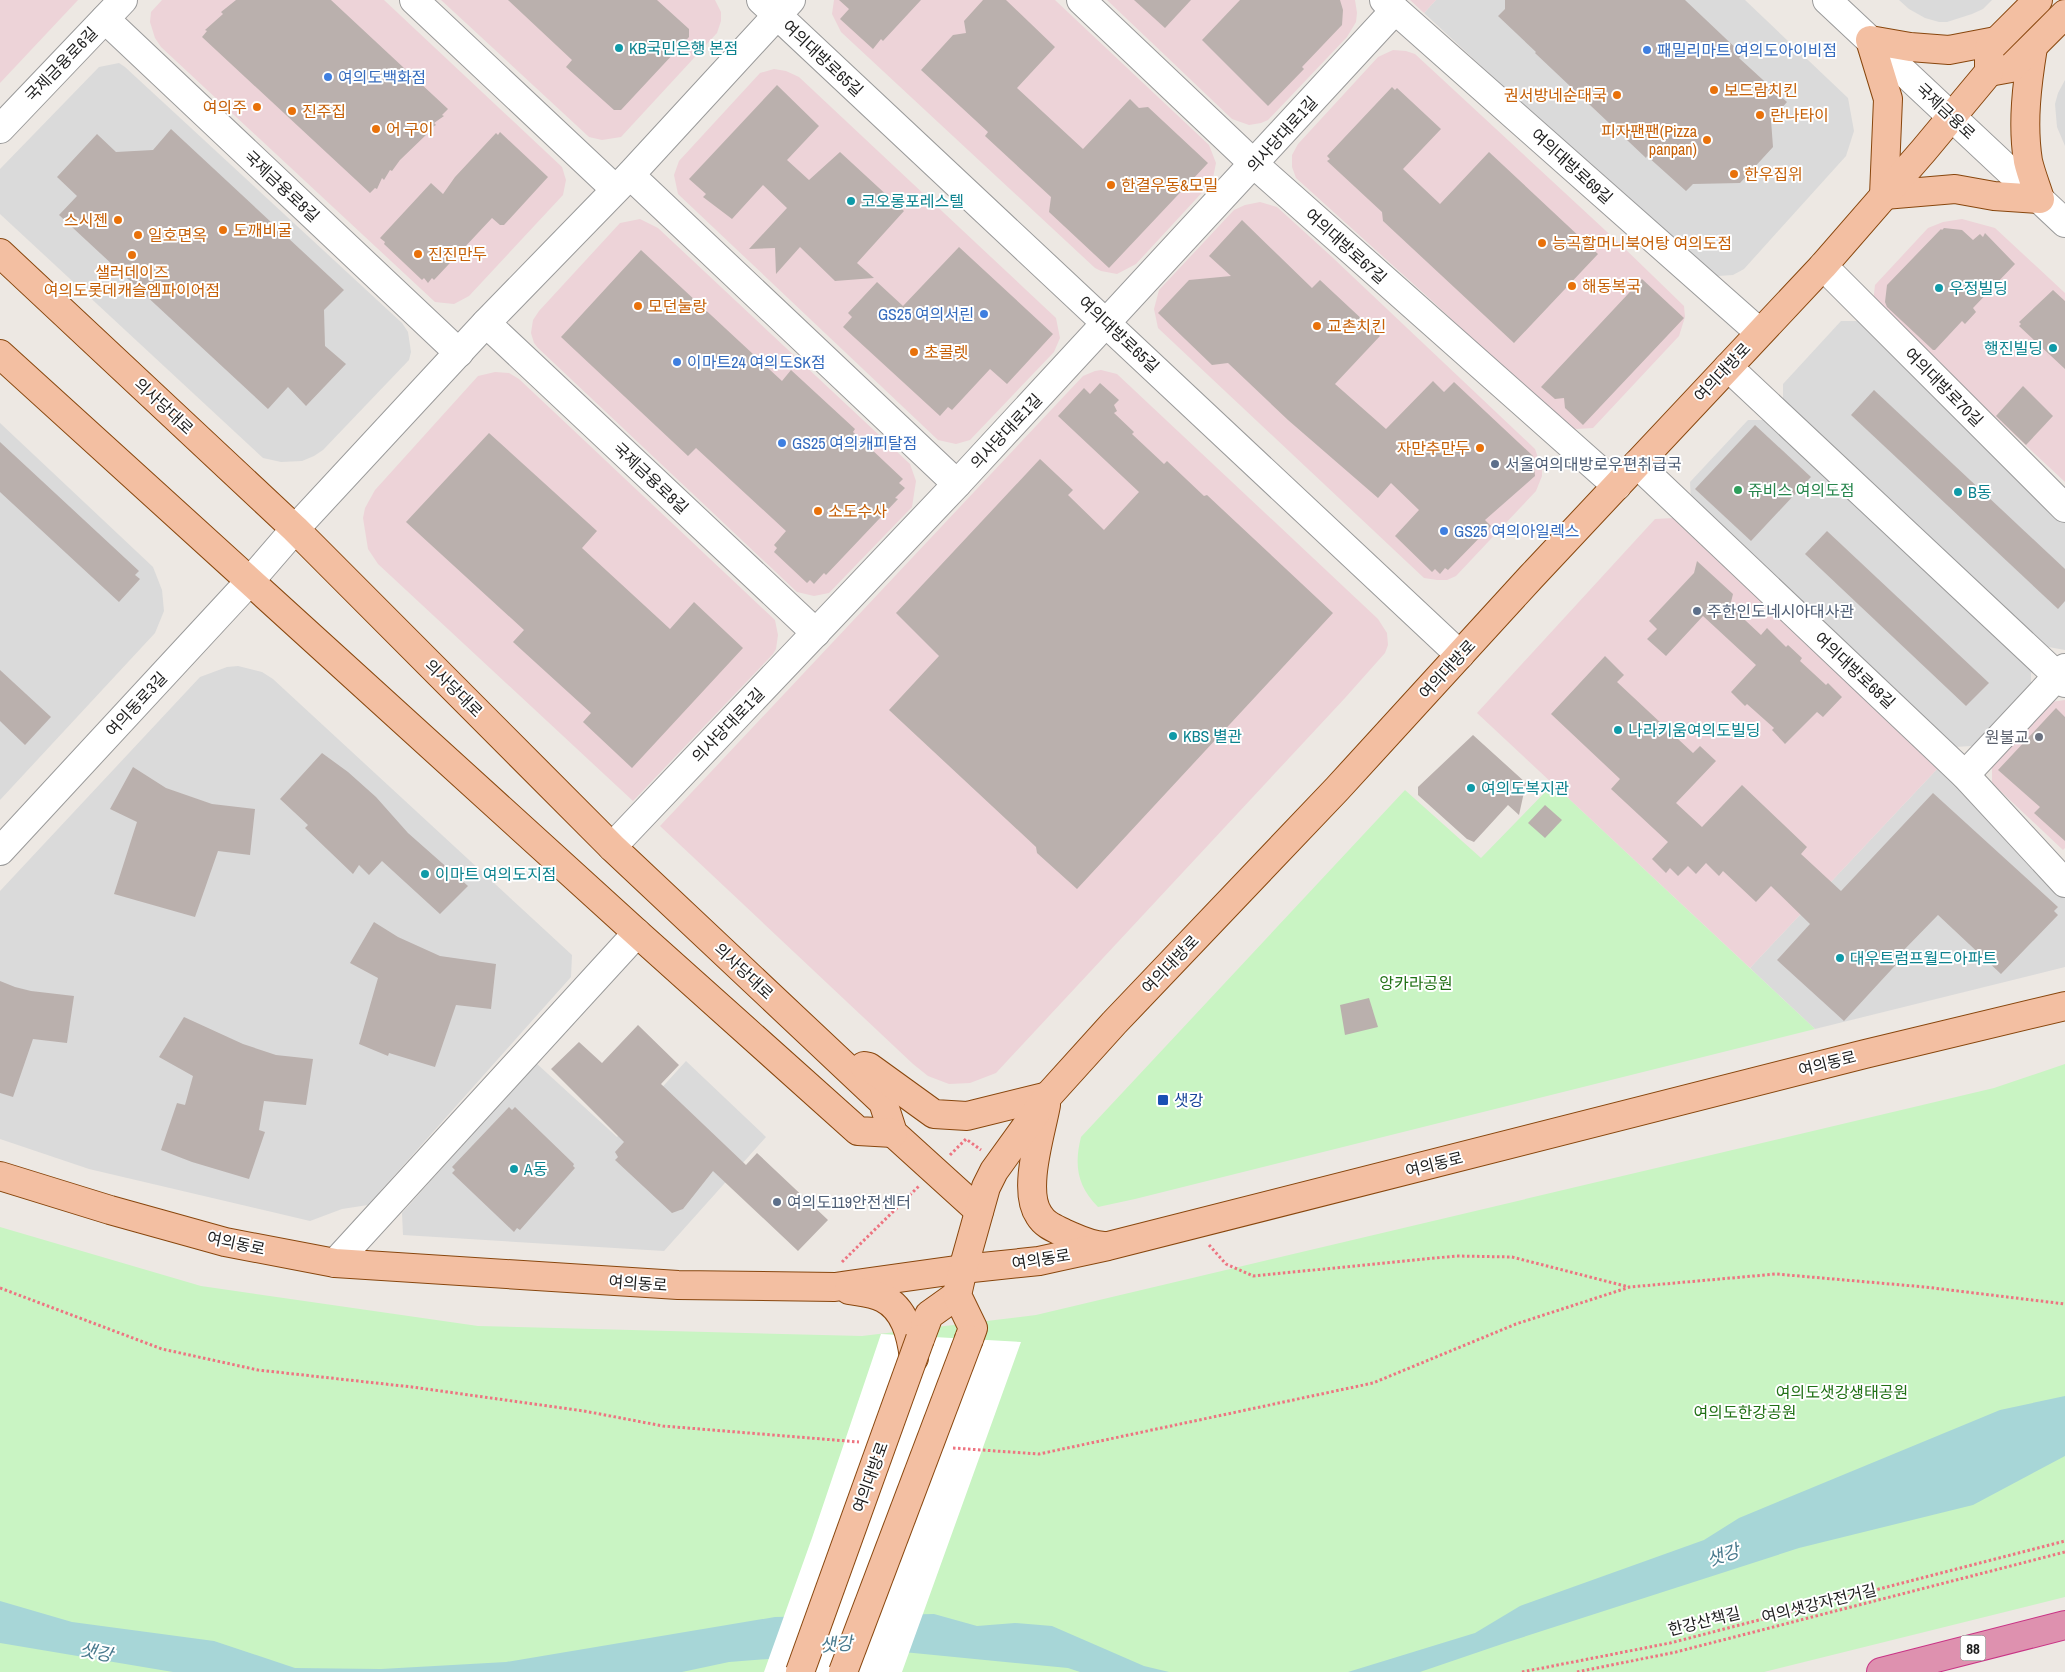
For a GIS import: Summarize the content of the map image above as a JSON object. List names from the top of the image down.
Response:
{
  "streets": {
    "highway": ["88"],
    "main road": ["여의대방로", "의사당대로", "여의동로"],
    "street": [
      "여의대방로65길",
      "국제금융로6길",
      "국제금융로",
      "의사당대로1길",
      "여의대방로69길",
      "국제금융로8길",
      "여의대방로67길",
      "여의대방로70길",
      "여의대방로68길",
      "여의동로3길"
    ],
    "path": ["여의샛강자전거길", "한강산책길"]
  },
  "crossings": [
    ["여의대방로65길", "의사당대로1길"],
    ["여의대방로65길", "여의대방로"],
    ["국제금융로6길", "국제금융로8길"],
    ["국제금융로", "여의대방로"],
    ["의사당대로1길", "여의대방로69길"],
    ["의사당대로1길", "국제금융로8길"],
    ["의사당대로1길", "여의대방로67길"],
    ["의사당대로1길", "의사당대로"],
    ["여의대방로69길", "여의대방로"],
    ["여의대방로67길", "여의대방로"],
    ["여의대방로", "여의대방로70길"],
    ["여의대방로", "여의대방로68길"],
    ["여의대방로", "여의동로"],
    ["의사당대로", "여의동로3길"]
  ],
  "water": ["샛강"],
  "parks": ["앙카라공원", "여의도샛강생태공원", "여의도한강공원"],
  "places": {
    "other": [
      "KB국민은행 본점",
      "패밀리마트 여의도아이비점",
      "여의도백화점",
      "보드람치킨",
      "권서방네순대국",
      "여의주",
      "진주집",
      "란나타이",
      "어 구이",
      "피자팬팬(Pizza panpan)",
      "한우집위",
      "한결우동&모밀",
      "코오롱포레스텔",
      "스시젠",
      "도깨비굴",
      "일호면옥",
      "능곡할머니북어탕 여의도점",
      "진진만두",
      "샐러데이즈 여의도롯데캐슬엠파이어점",
      "해동복국",
      "우정빌딩",
      "모던눌랑",
      "GS25 여의서린",
      "교촌치킨",
      "행진빌딩",
      "초콜렛",
      "이마트24 여의도SK점",
      "GS25 여의캐피탈점",
      "자만추만두",
      "서울여의대방로우편취급국",
      "쥬비스 여의도점",
      "B동",
      "소도수사",
      "GS25 여의아일렉스",
      "주한인도네시아대사관",
      "나라키움여의도빌딩",
      "KBS 별관",
      "원불교",
      "여의도복지관",
      "이마트 여의도지점",
      "대우트럼프월드아파트",
      "A동",
      "여의도119안전센터"
    ],
    "transit": ["샛강"]
  }
}
